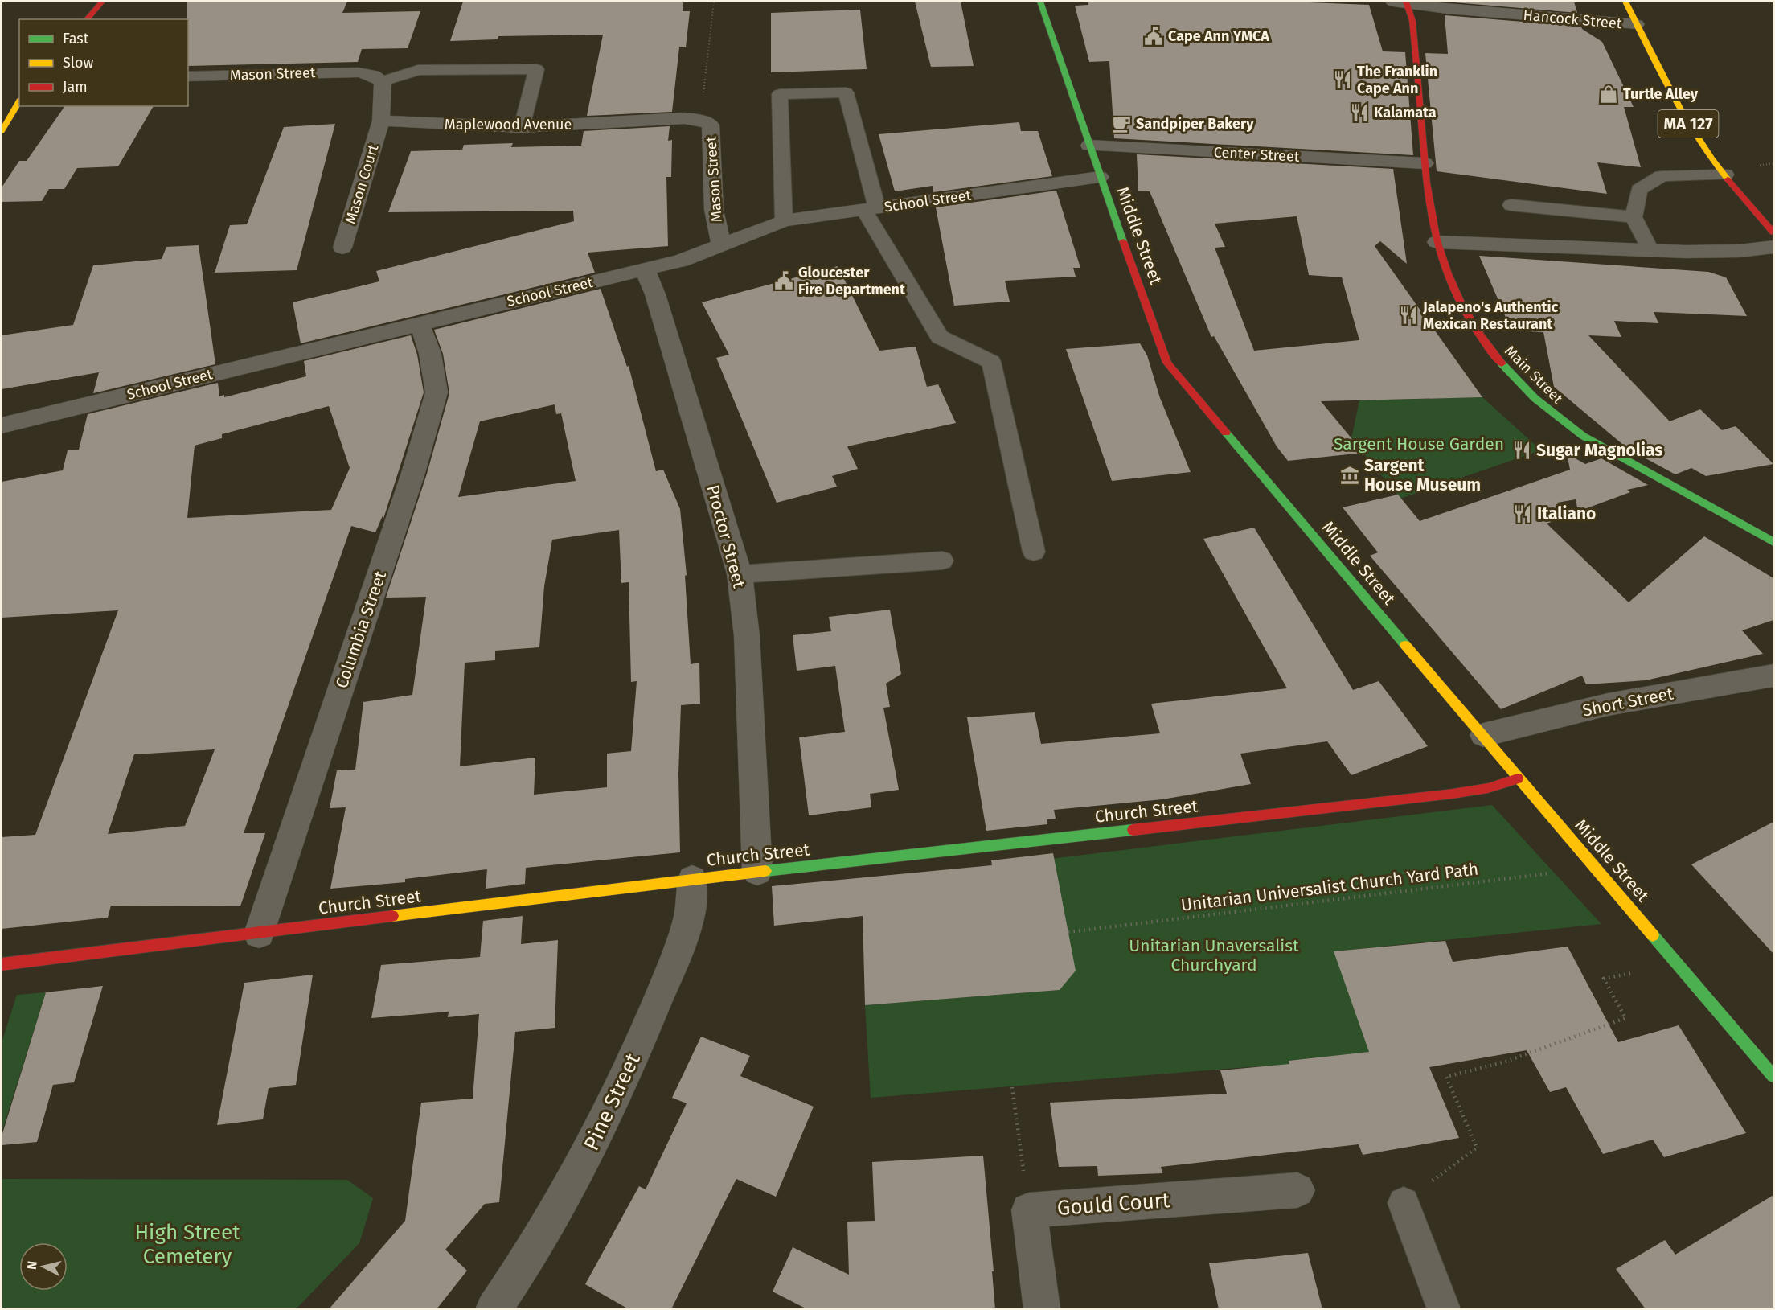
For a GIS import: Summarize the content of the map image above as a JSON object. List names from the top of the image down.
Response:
{
  "streets": {
    "street": [
      "Hancock Street",
      "Mason Street",
      "MA 127",
      "Maplewood Avenue",
      "Center Street",
      "Mason Court",
      "School Street",
      "Middle Street",
      "Main Street",
      "Proctor Street",
      "Columbia Street",
      "Short Street",
      "Church Street",
      "Pine Street",
      "Gould Court"
    ],
    "path": ["Unitarian Universalist Church Yard Path"]
  },
  "crossings": [
    ["Hancock Street", "MA 127"],
    ["Hancock Street", "Main Street"],
    ["Mason Street", "Maplewood Avenue"],
    ["Mason Street", "School Street"],
    ["Maplewood Avenue", "Mason Court"],
    ["Center Street", "Middle Street"],
    ["Center Street", "Main Street"],
    ["School Street", "Middle Street"],
    ["School Street", "Proctor Street"],
    ["School Street", "Columbia Street"],
    ["Middle Street", "Short Street"],
    ["Middle Street", "Church Street"],
    ["Middle Street", "Unitarian Universalist Church Yard Path"],
    ["Proctor Street", "Church Street"],
    ["Columbia Street", "Church Street"],
    ["Church Street", "Pine Street"]
  ],
  "parks": ["Sargent House Garden", "Unitarian Unaversalist Churchyard", "High Street Cemetery"],
  "places": {
    "public building": ["Cape Ann YMCA", "Gloucester Fire Department"],
    "restaurant": [
      "The Franklin Cape Ann",
      "Kalamata",
      "Jalapeno's Authentic Mexican Restaurant",
      "Sugar Magnolias",
      "Italiano"
    ],
    "shop": ["Turtle Alley"],
    "cafe": ["Sandpiper Bakery"],
    "museum": ["Sargent House Museum"]
  },
  "legend": ["Fast", "Slow", "Jam"],
  "north": "left"
}
